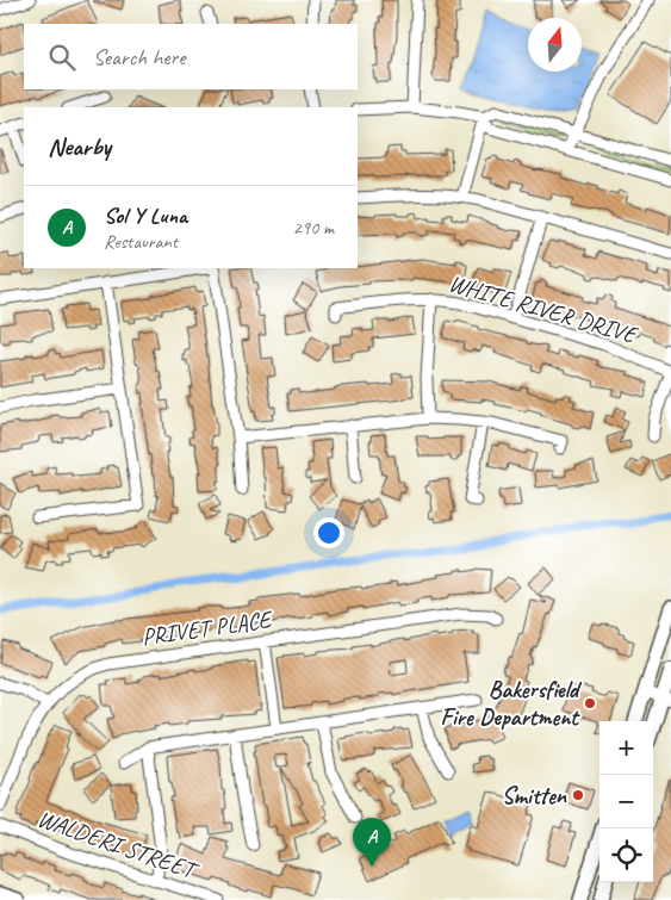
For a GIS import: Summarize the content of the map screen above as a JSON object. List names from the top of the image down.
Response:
{
  "streets": {
    "street": ["WHITE RIVER DRIVE", "PRIVET PLACE", "WALDERI STREET"]
  },
  "places": ["Bakersfield Fire Department", "Smitten"],
  "north": "top",
  "page": {
    "search": "Search here",
    "heading": "Nearby",
    "list": [
      {
        "mark": "A",
        "name": "Sol Y Luna",
        "note": "Restaurant",
        "value": "290 m"
      }
    ],
    "map_buttons": ["+", "−"],
    "pins": "A"
  }
}
